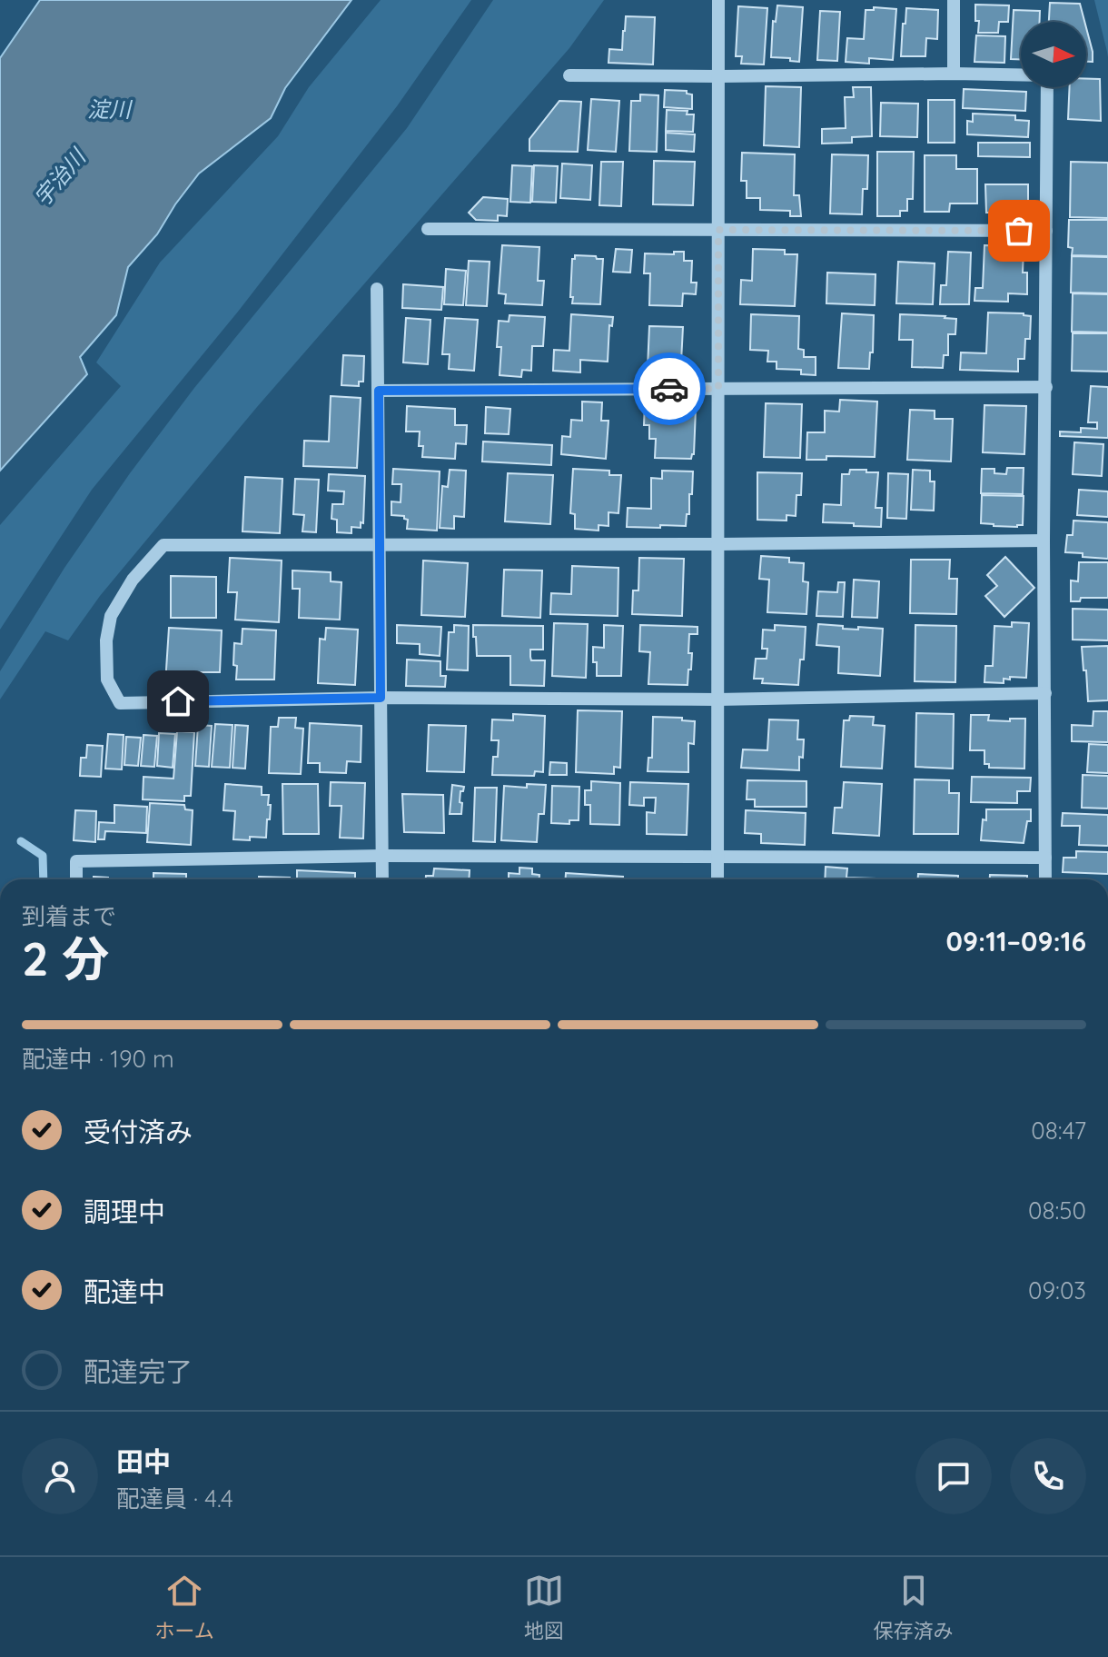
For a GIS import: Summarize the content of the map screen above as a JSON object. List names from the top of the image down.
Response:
{
  "water": ["淀川", "宇治川"],
  "north": "right",
  "page": {
    "heading": ["2 分", "到着まで", "09:11–09:16"],
    "panel": ["田中", "配達員 · 4.4"],
    "bar": "配達中 · 190 m",
    "list": [
      ["受付済み", "08:47"],
      ["調理中", "08:50"],
      ["配達中", "09:03"],
      "配達完了"
    ],
    "tabs": ["ホーム", "地図", "保存済み"]
  }
}
